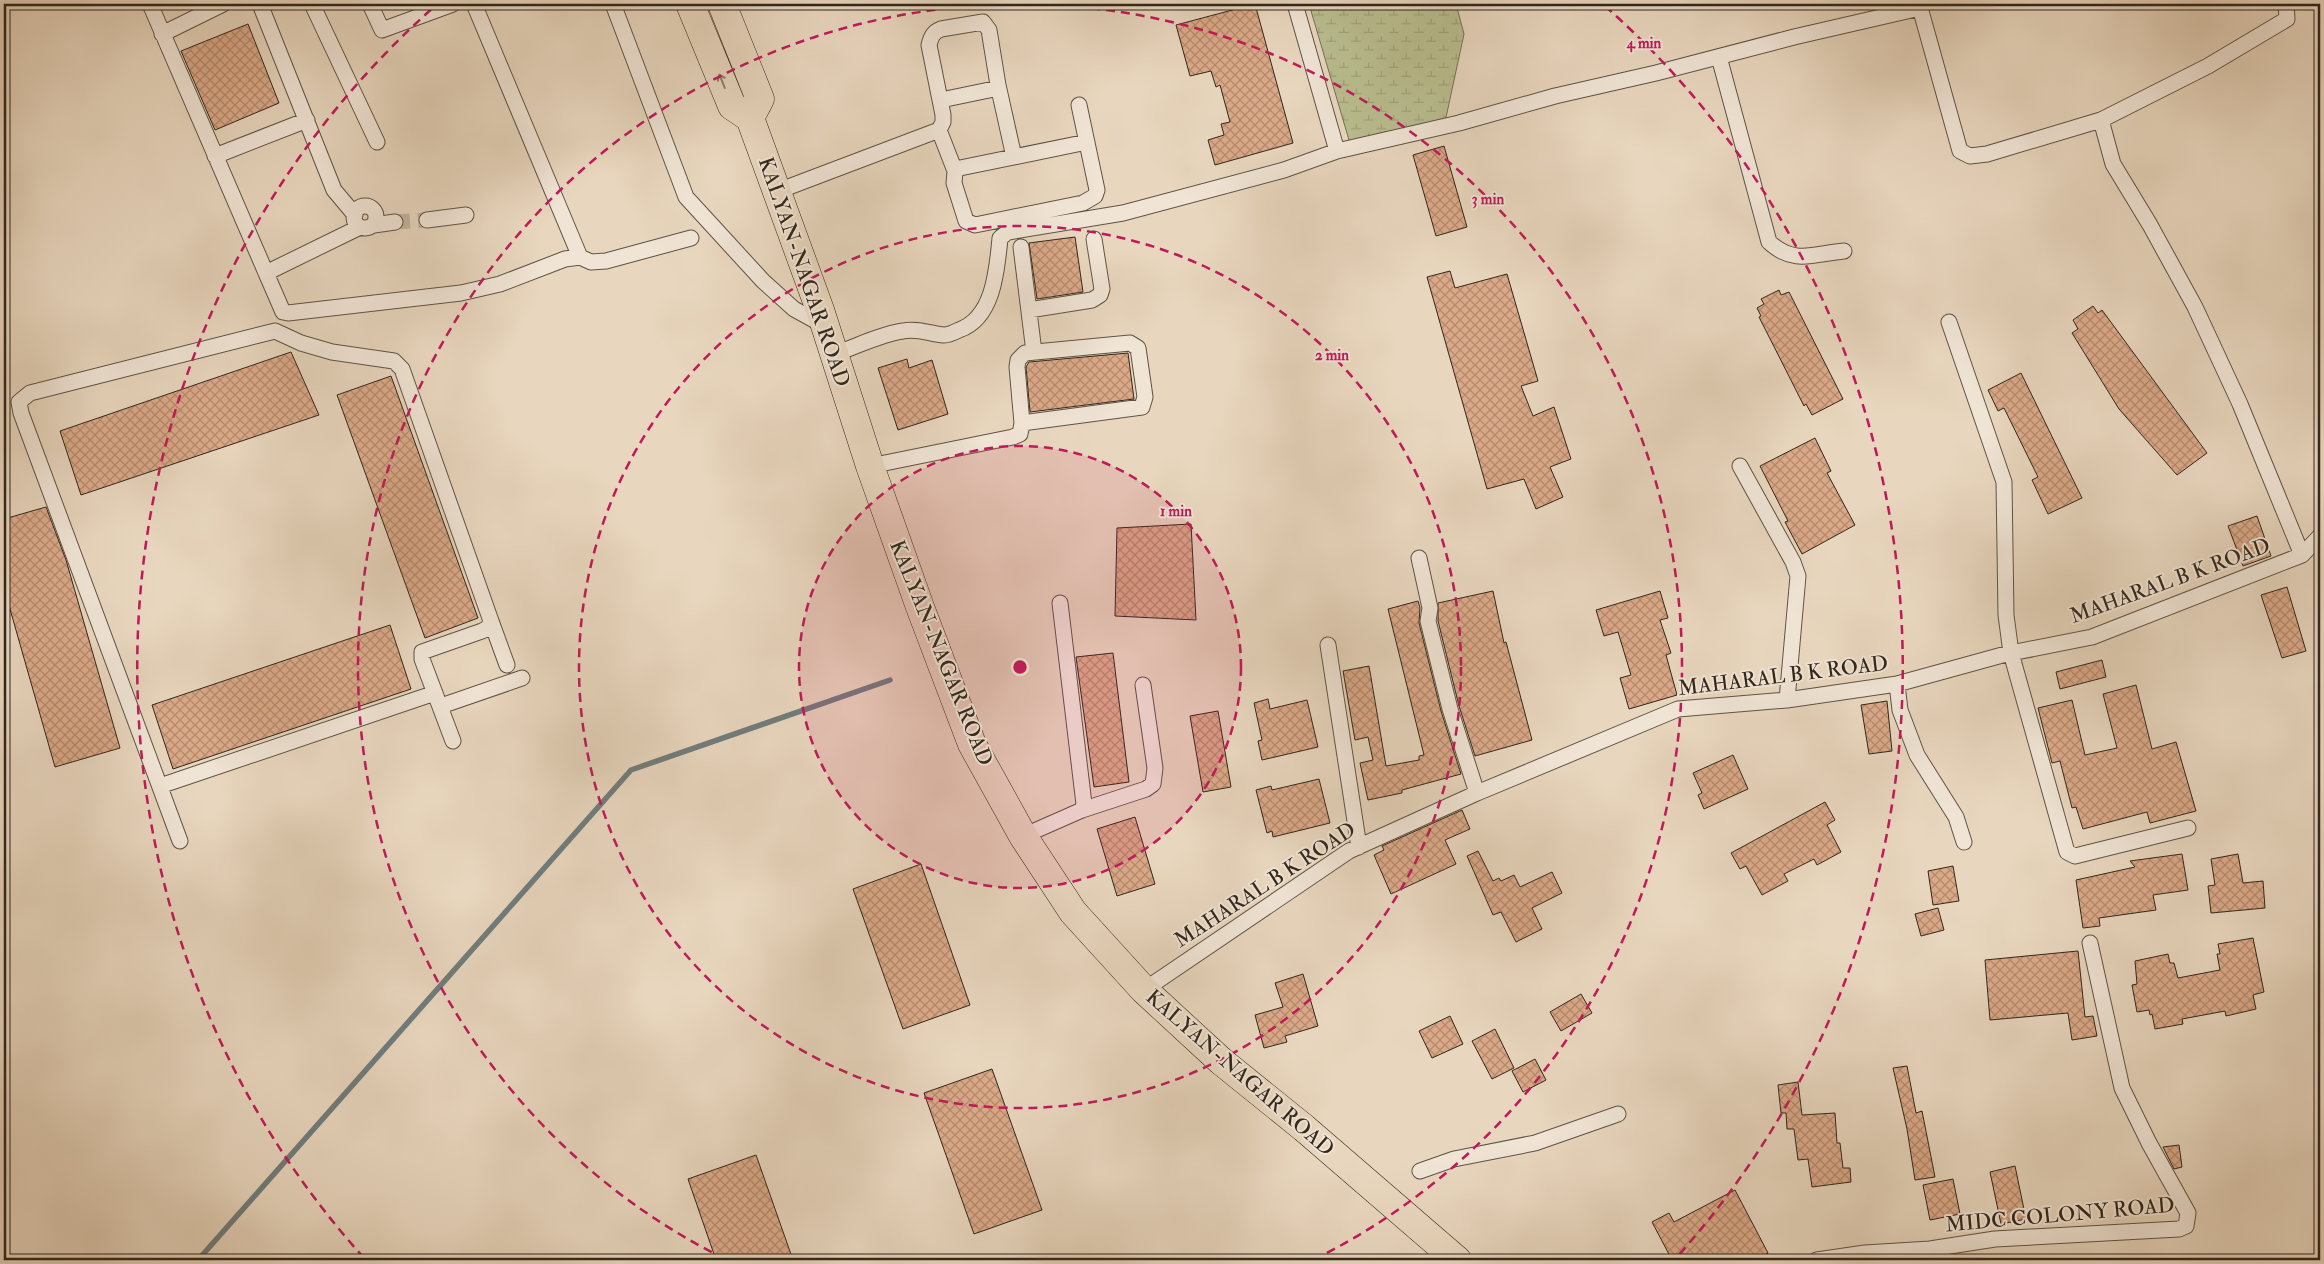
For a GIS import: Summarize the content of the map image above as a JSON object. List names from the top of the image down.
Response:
{
  "streets": {
    "highway": ["KALYAN-NAGAR ROAD"],
    "street": ["MAHARAL B K ROAD", "MIDC COLONY ROAD"]
  },
  "crossings": [
    ["KALYAN-NAGAR ROAD", "MAHARAL B K ROAD"]
  ],
  "rings": [
    "4 min",
    "3 min",
    "2 min",
    "1 min"
  ]
}
